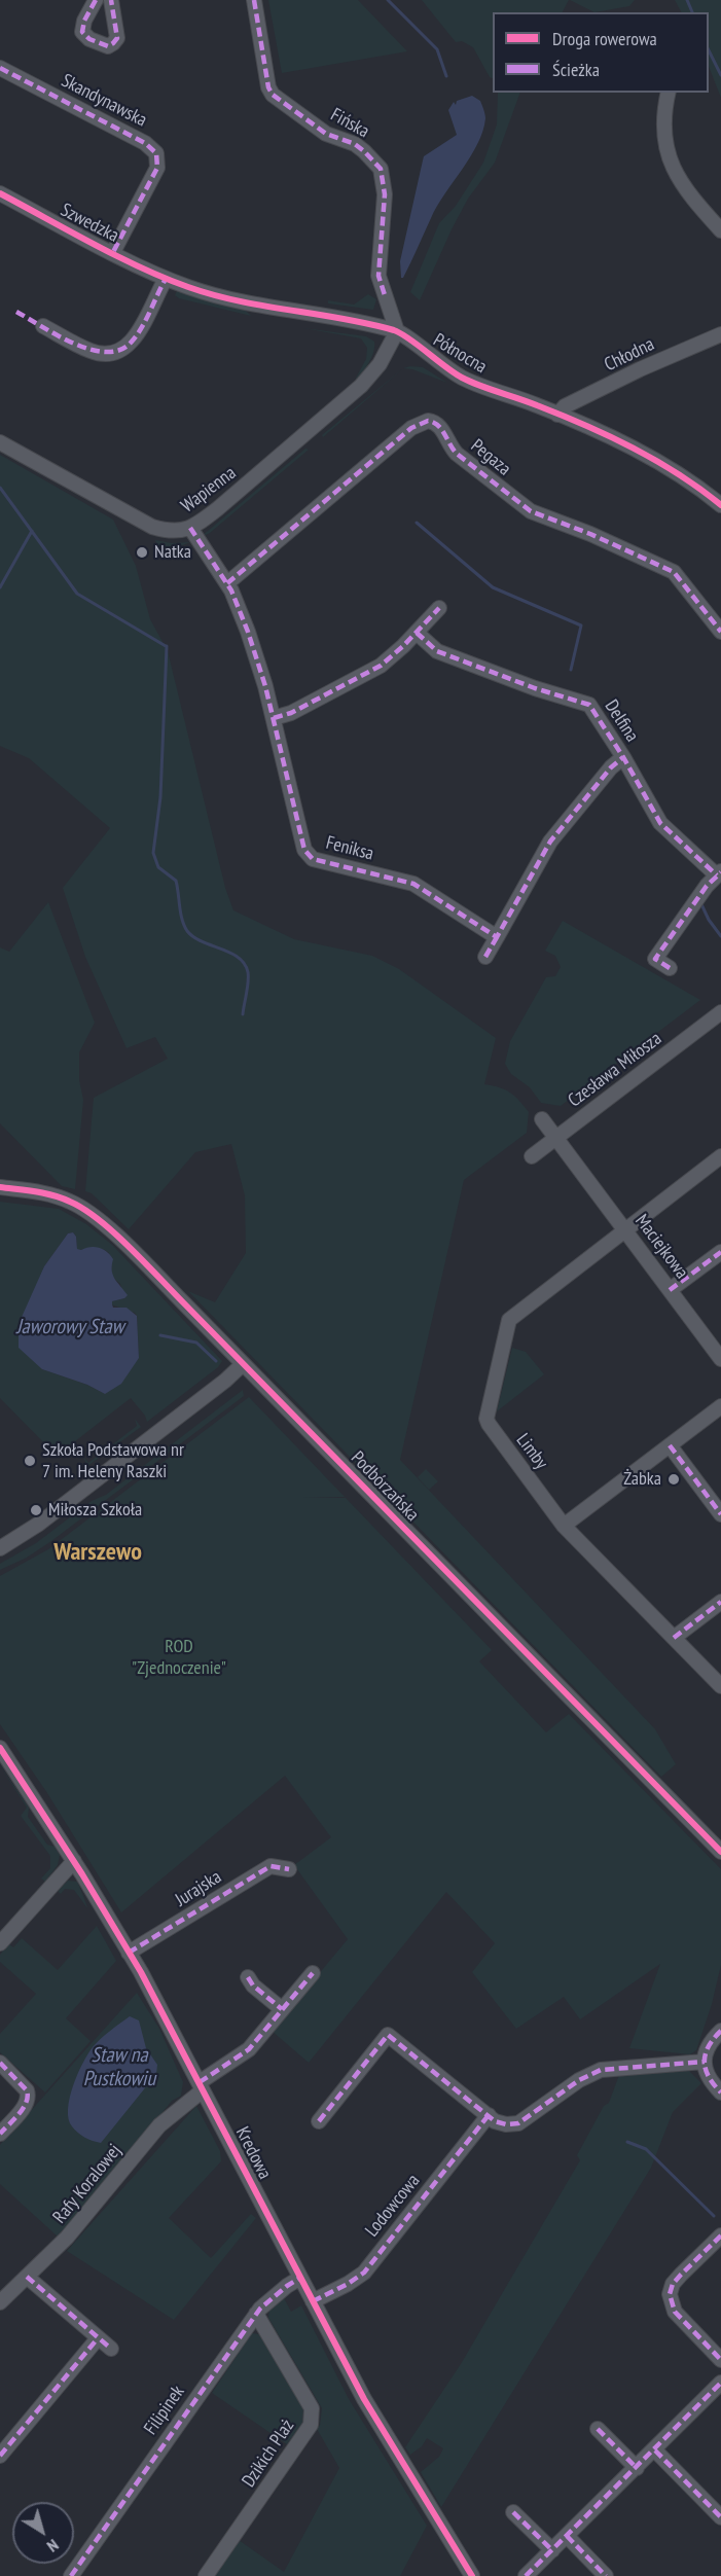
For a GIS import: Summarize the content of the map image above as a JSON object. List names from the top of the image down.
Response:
{
  "streets": {
    "street": [
      "Skandynawska",
      "Fińska",
      "Szwedzka",
      "Północna",
      "Chłodna",
      "Pegaza",
      "Wapienna",
      "Delfina",
      "Feniksa",
      "Czesława Miłosza",
      "Maciejkowa",
      "Limby",
      "Podbórzańska",
      "Jurajska",
      "Kredowa",
      "Rafy Koralowej",
      "Lodowcowa",
      "Filipinek",
      "Dzikich Plaż"
    ]
  },
  "crossings": [
    ["Skandynawska", "Szwedzka"],
    ["Fińska", "Północna"],
    ["Fińska", "Wapienna"],
    ["Szwedzka", "Północna"],
    ["Północna", "Chłodna"],
    ["Północna", "Wapienna"],
    ["Pegaza", "Feniksa"],
    ["Wapienna", "Feniksa"],
    ["Czesława Miłosza", "Maciejkowa"],
    ["Maciejkowa", "Limby"],
    ["Jurajska", "Kredowa"],
    ["Kredowa", "Rafy Koralowej"],
    ["Kredowa", "Lodowcowa"],
    ["Kredowa", "Filipinek"],
    ["Filipinek", "Dzikich Plaż"]
  ],
  "districts": ["Warszewo"],
  "water": ["Jaworowy Staw", "Staw na Pustkowiu"],
  "parks": ["ROD \"Zjednoczenie\""],
  "places": [
    "Natka",
    "Szkoła Podstawowa nr 7 im. Heleny Raszki",
    "Żabka",
    "Miłosza Szkoła"
  ],
  "legend": ["Droga rowerowa", "Ścieżka"],
  "north": "bottom right"
}
